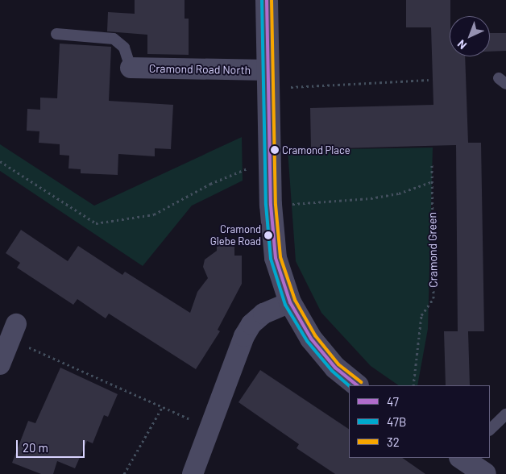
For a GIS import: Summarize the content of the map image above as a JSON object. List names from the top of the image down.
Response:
{
  "streets": {
    "street": ["Cramond Road North"],
    "path": ["Cramond Green"]
  },
  "places": ["Cramond Place", "Cramond Glebe Road"],
  "lines": ["transit line 47", "transit line 47B", "transit line 32"],
  "legend": ["47", "47B", "32"],
  "scale_bar": "20 m",
  "north": "bottom left"
}
